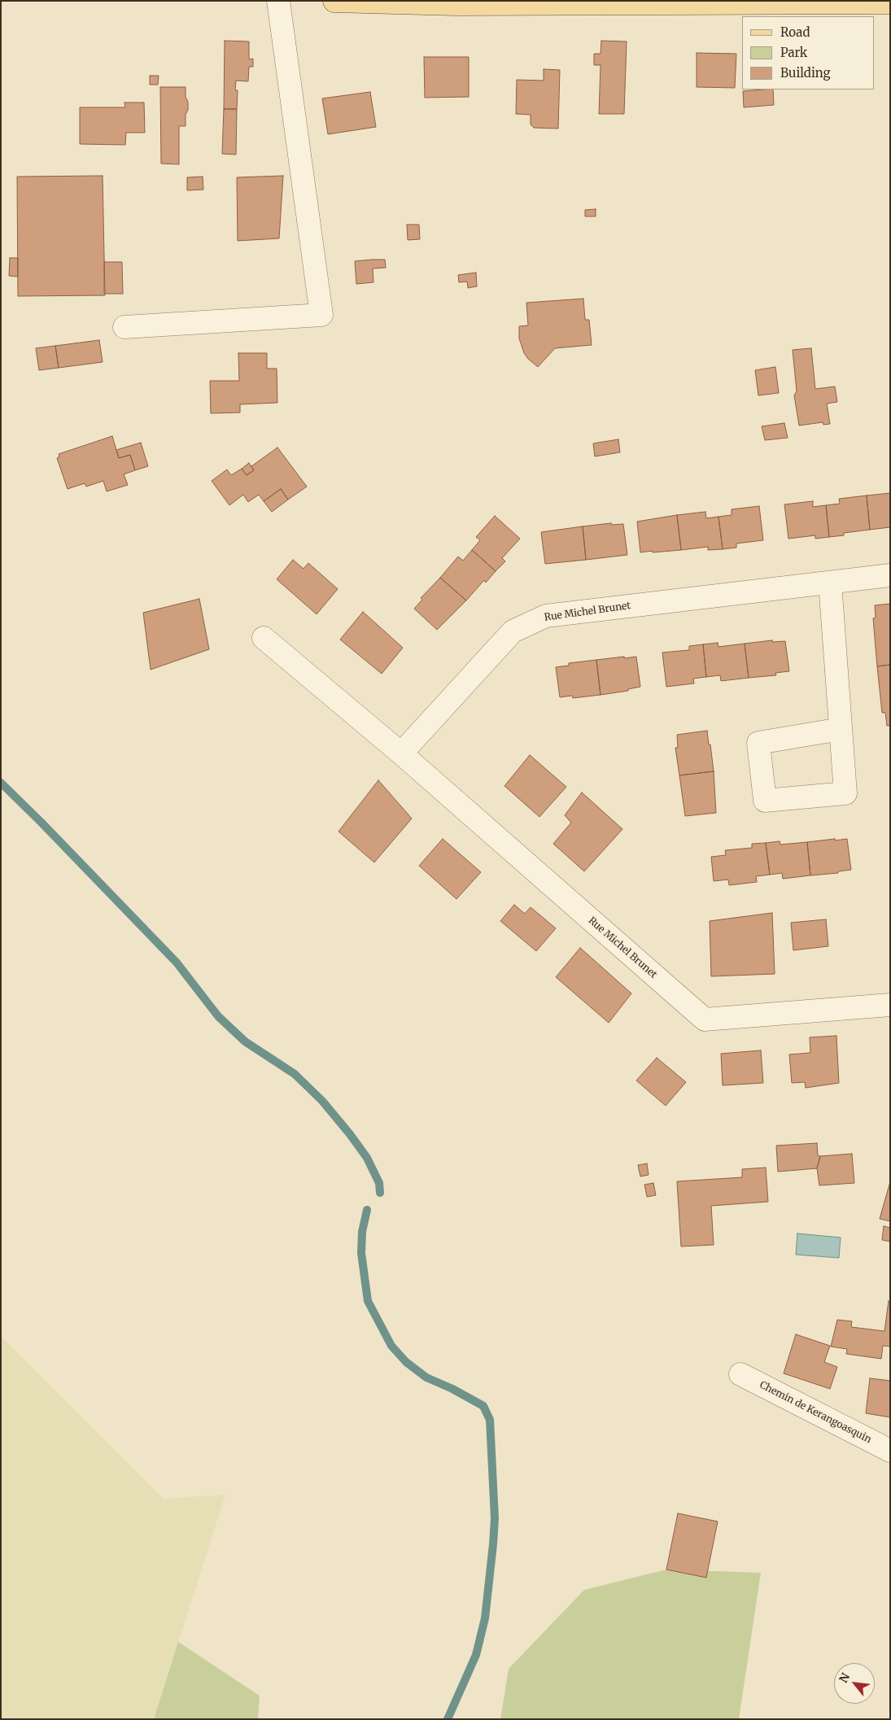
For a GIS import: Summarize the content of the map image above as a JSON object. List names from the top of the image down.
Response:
{
  "streets": {
    "street": ["Rue Michel Brunet", "Chemin de Kerangoasquin"]
  },
  "legend": ["Road", "Park", "Building"],
  "north": "top left"
}
